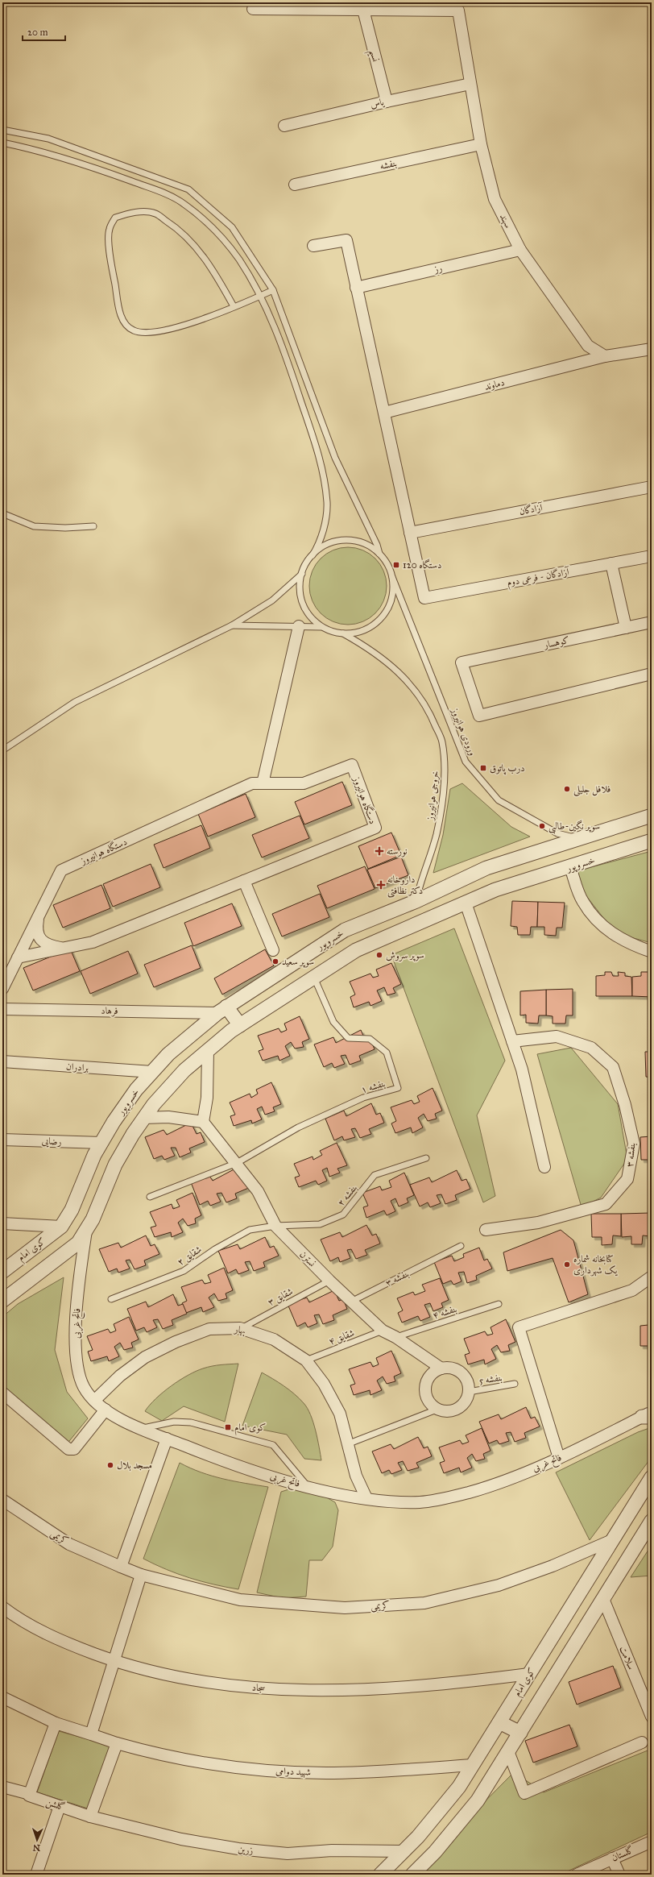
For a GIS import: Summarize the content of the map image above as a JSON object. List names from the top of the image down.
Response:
{
  "streets": {
    "street": [
      "نسیم",
      "یاس",
      "بنفشه",
      "سهند",
      "رز",
      "دماوند",
      "آزادگان",
      "آزادگان - فرعی دوم",
      "کوهسار",
      "دستگاه هوانیروز",
      "خسروپور",
      "فرهاد",
      "برادران",
      "رضایی",
      "بنفشه ۳",
      "کوی امام",
      "نسترن",
      "فاتح غربی",
      "بهار",
      "کریمی",
      "سلامت",
      "سجاد",
      "شهید دوامی",
      "گلشن",
      "زرین",
      "گلستان"
    ],
    "lane": [
      "ورودی هوانیروز",
      "خروجی هوانیروز",
      "بنفشه ۱",
      "بنفشه ۲",
      "شقایق ۲",
      "شقایق ۳",
      "بنفشه ۴",
      "شقایق ۴",
      "بنفشه 5"
    ]
  },
  "crossings": [
    ["نسیم", "یاس"],
    ["نسیم", "سهند"],
    ["یاس", "سهند"],
    ["بنفشه", "سهند"],
    ["سهند", "رز"],
    ["سهند", "دماوند"],
    ["آزادگان", "آزادگان - فرعی دوم"],
    ["ورودی هوانیروز", "خروجی هوانیروز"],
    ["ورودی هوانیروز", "خسروپور"],
    ["خروجی هوانیروز", "خسروپور"],
    ["خسروپور", "فرهاد"],
    ["خسروپور", "برادران"],
    ["خسروپور", "بنفشه ۱"],
    ["خسروپور", "رضایی"],
    ["خسروپور", "کوی امام"],
    ["خسروپور", "فاتح غربی"],
    ["بنفشه ۱", "نسترن"],
    ["بنفشه ۳", "نسترن"],
    ["بنفشه ۲", "شقایق ۲"],
    ["بنفشه ۲", "نسترن"],
    ["کوی امام", "کریمی"],
    ["کوی امام", "سجاد"],
    ["کوی امام", "شهید دوامی"],
    ["کوی امام", "زرین"],
    ["شقایق ۲", "نسترن"],
    ["نسترن", "شقایق ۳"],
    ["نسترن", "بنفشه ۴"],
    ["نسترن", "شقایق ۴"],
    ["نسترن", "بنفشه 5"],
    ["شقایق ۳", "بهار"],
    ["فاتح غربی", "بهار"],
    ["بهار", "شقایق ۴"],
    ["گلشن", "زرین"]
  ],
  "places": {
    "transit": ["120 دستگاه", "درب پاتوق", "کوی امام"],
    "other": [
      "فلافل جلیلی",
      "سوپر نگین-طالبی",
      "سوپر سروش",
      "سوپر سعید",
      "کتابخانه شماره یک شهرداری",
      "مسجد بلال"
    ],
    "health": ["نورسته", "داروخانه دکتر نظافتی"]
  },
  "scale_bar": "20 m",
  "north": "bottom"
}
